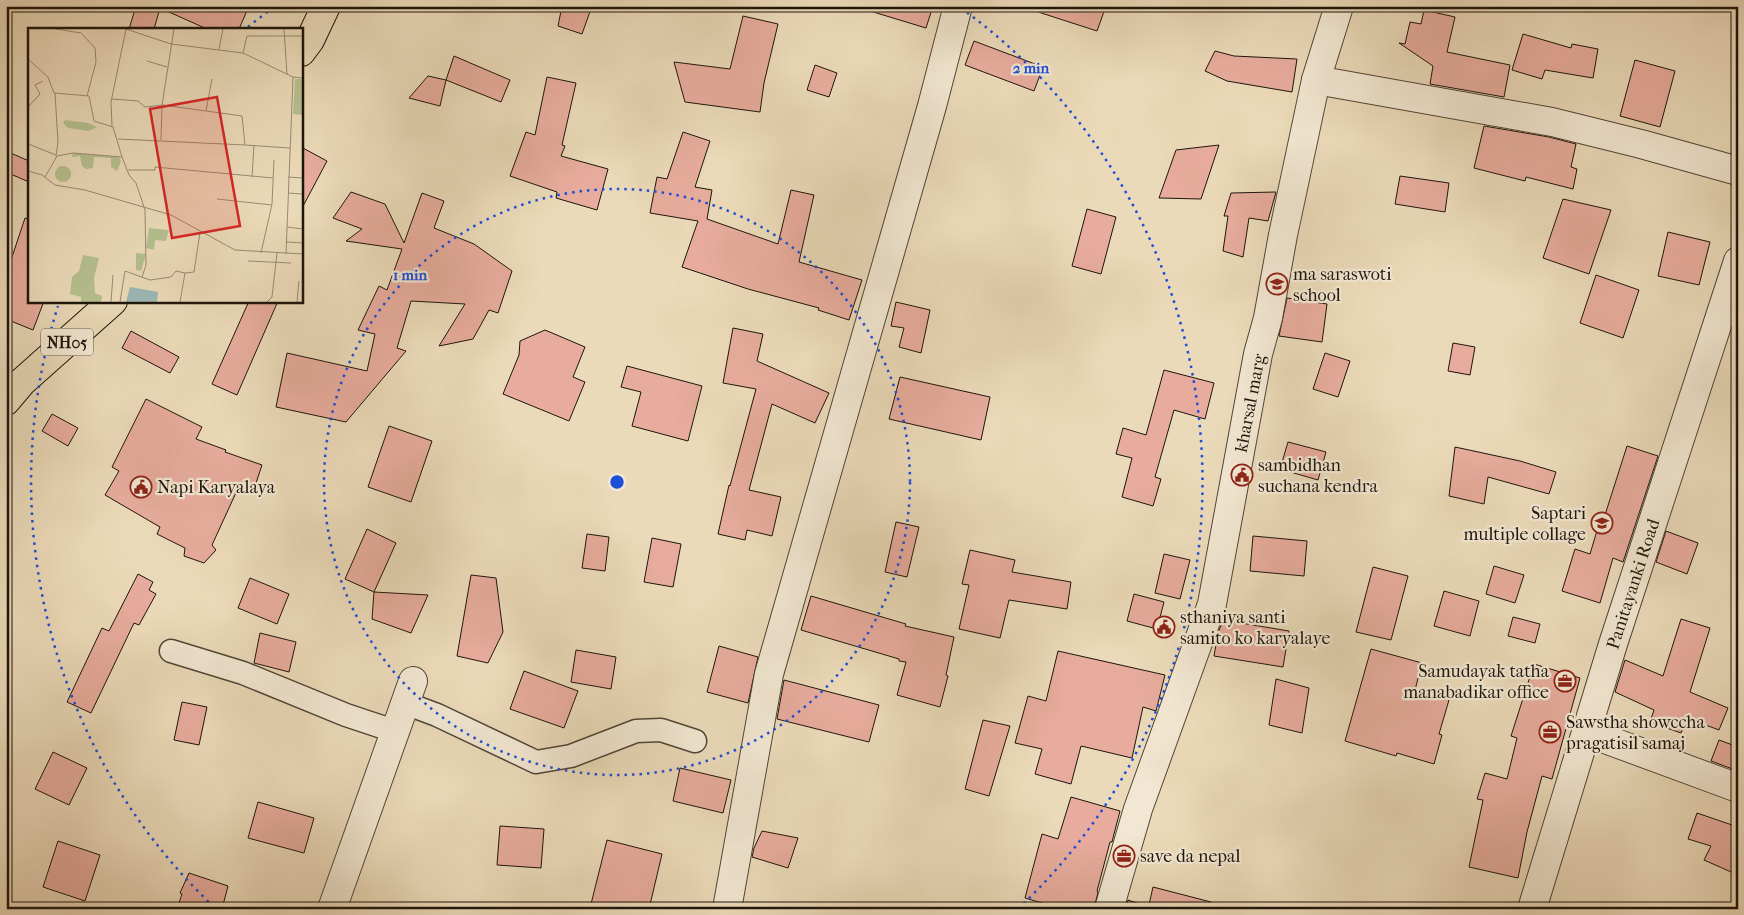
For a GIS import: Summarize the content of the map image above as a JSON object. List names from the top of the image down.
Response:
{
  "streets": {
    "main road": ["NH05"],
    "street": ["kharsal marg", "Panitayanki Road"]
  },
  "places": {
    "school or university": ["ma saraswoti school", "Saptari multiple collage"],
    "public building": ["sambidhan suchana kendra", "Napi Karyalaya", "sthaniya santi samito ko karyalaye"],
    "office": ["Samudayak tatha manabadikar office", "Sawstha showccha pragatisil samaj", "save da nepal"]
  },
  "rings": ["2 min", "1 min"]
}
